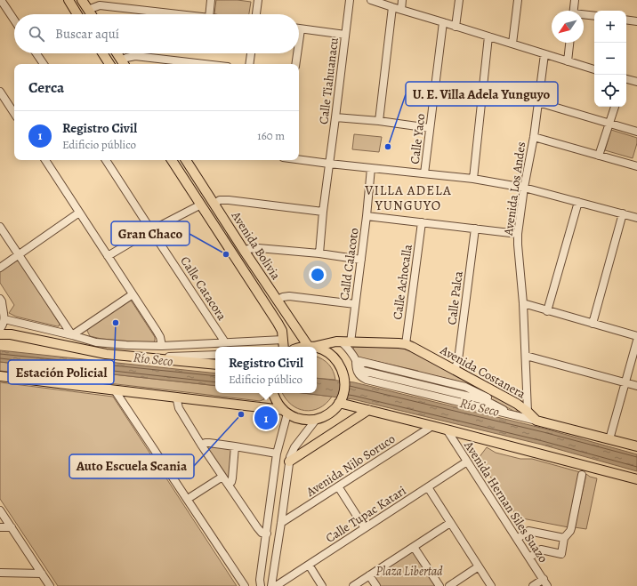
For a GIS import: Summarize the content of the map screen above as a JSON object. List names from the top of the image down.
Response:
{
  "streets": {
    "main road": ["Avenida Bolivia", "Avenida Costanera"],
    "street": [
      "Calle Tiahuanacu",
      "Calle Yaco",
      "Avenida Los Andes",
      "Calld Calacoto",
      "Calle Achocalla",
      "Calle Catacora",
      "Calle Palca",
      "Avenida Nilo Soruco",
      "Avenida Hernan Siles Suazo",
      "Calle Tupac Katari"
    ]
  },
  "crossings": [
    ["Avenida Los Andes", "Avenida Costanera"],
    ["Avenida Bolivia", "Avenida Costanera"],
    ["Calld Calacoto", "Avenida Costanera"],
    ["Calle Achocalla", "Avenida Costanera"],
    ["Calle Palca", "Avenida Costanera"],
    ["Avenida Hernan Siles Suazo", "Calle Tupac Katari"]
  ],
  "districts": ["VILLA ADELA YUNGUYO"],
  "water": ["Río Seco"],
  "parks": ["Plaza Libertad"],
  "places": [
    "U. E. Villa Adela Yunguyo",
    "Gran Chaco",
    "Estación Policial",
    "Auto Escuela Scania"
  ],
  "north": "bottom left",
  "page": {
    "map_buttons": ["+", "−"],
    "search": "Buscar aquí",
    "heading": "Cerca",
    "list": [
      {
        "mark": "1",
        "name": "Registro Civil",
        "note": "Edificio público",
        "value": "160 m"
      }
    ],
    "popup": ["Registro Civil", "Edificio público"],
    "pins": "1"
  }
}
